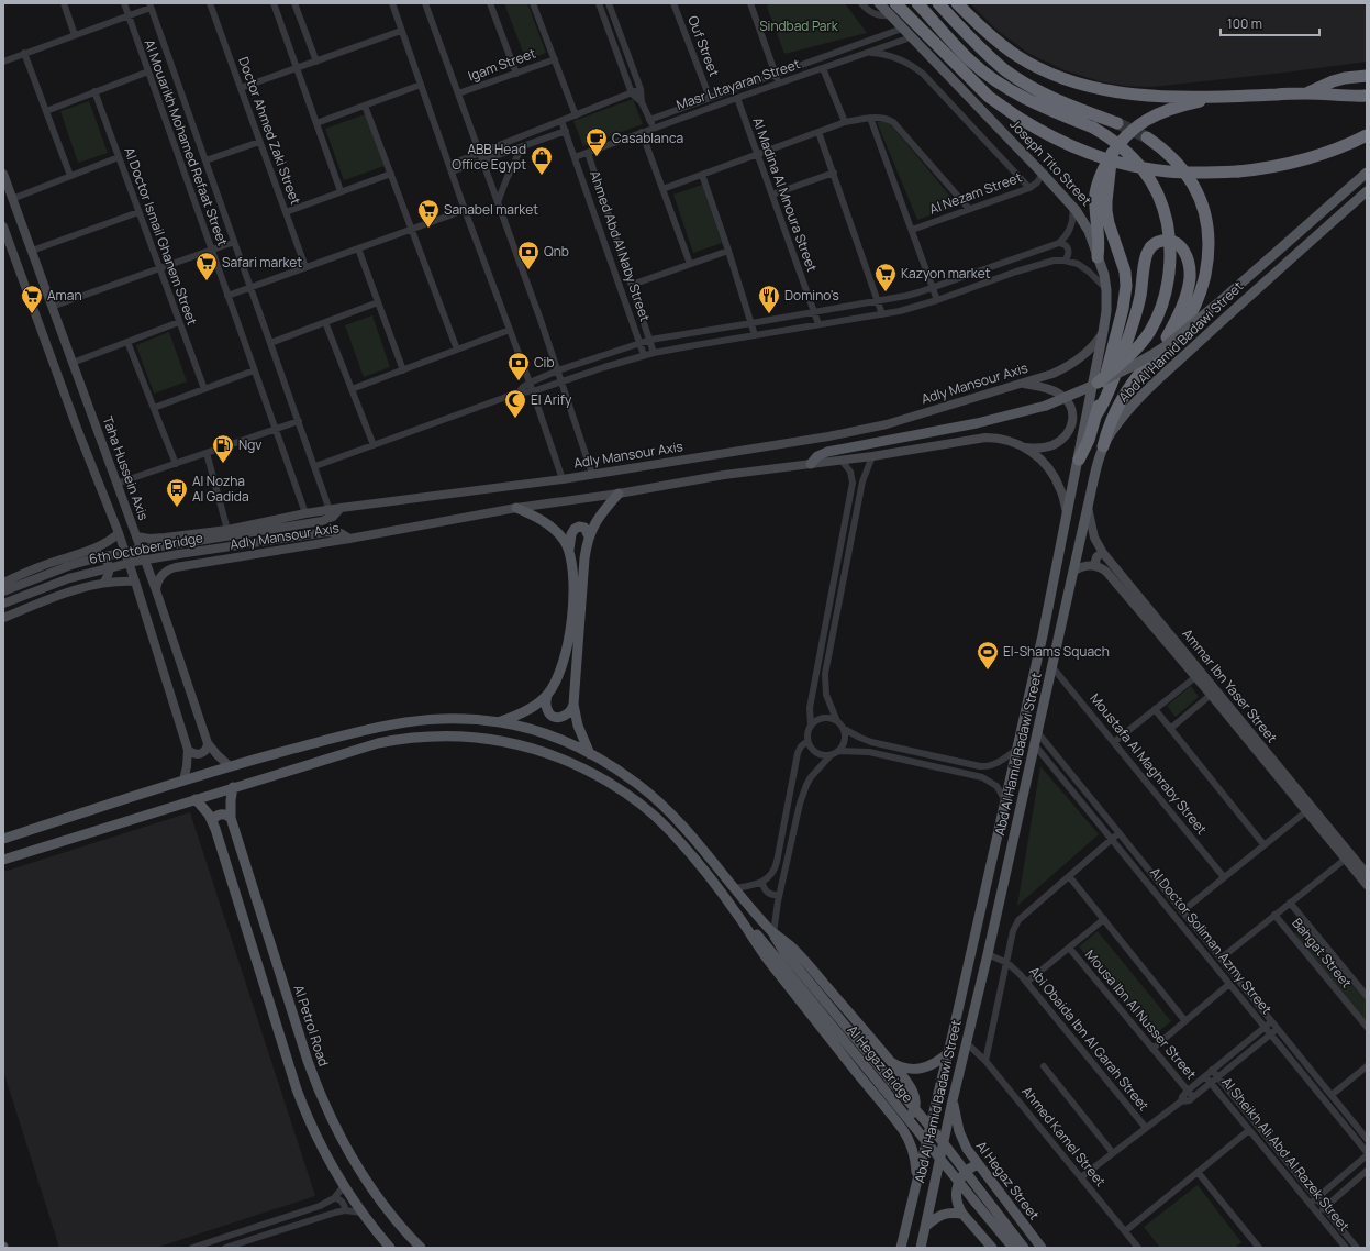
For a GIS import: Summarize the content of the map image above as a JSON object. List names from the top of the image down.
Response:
{
  "streets": {
    "highway": ["Joseph Tito Street"],
    "main road": [
      "Abd Al Hamid Badawi Street",
      "Adly Mansour Axis",
      "Taha Hussein Axis",
      "6th October Bridge",
      "Ammar Ibn Yaser Street",
      "Al Petrol Road",
      "Al Hegaz Bridge",
      "Al Hegaz Street"
    ],
    "street": [
      "Ouf Street",
      "Igam Street",
      "Masr Lltayaran Street",
      "Doctor Ahmed Zaki Street",
      "Al Mouarikh Mohamed Refaat Street",
      "Al Nezam Street",
      "Al Madina Al Mnoura Street",
      "Al Doctor Ismail Ghanem Street",
      "Ahmed Abd Al Naby Street",
      "Moustafa Al Maghraby Street",
      "Al Doctor Soliman Azmy Street",
      "Bahgat Street",
      "Mousa Ibn Al Nusser Street",
      "Abi Obaida Ibn Al Garah Street",
      "Ahmed Kamel Street",
      "Al Sheikh Ali Abd Al Razek Street"
    ]
  },
  "crossings": [
    ["Ouf Street", "Masr Lltayaran Street"],
    ["Masr Lltayaran Street", "Joseph Tito Street"],
    ["Masr Lltayaran Street", "Al Madina Al Mnoura Street"],
    ["Masr Lltayaran Street", "Ahmed Abd Al Naby Street"],
    ["Al Mouarikh Mohamed Refaat Street", "Adly Mansour Axis"],
    ["Joseph Tito Street", "Al Nezam Street"],
    ["Joseph Tito Street", "Abd Al Hamid Badawi Street"],
    ["Joseph Tito Street", "Adly Mansour Axis"],
    ["Abd Al Hamid Badawi Street", "Adly Mansour Axis"],
    ["Abd Al Hamid Badawi Street", "Ammar Ibn Yaser Street"],
    ["Abd Al Hamid Badawi Street", "Moustafa Al Maghraby Street"],
    ["Abd Al Hamid Badawi Street", "Al Doctor Soliman Azmy Street"],
    ["Abd Al Hamid Badawi Street", "Abi Obaida Ibn Al Garah Street"],
    ["Abd Al Hamid Badawi Street", "Ahmed Kamel Street"],
    ["Abd Al Hamid Badawi Street", "Al Hegaz Street"],
    ["Adly Mansour Axis", "Taha Hussein Axis"],
    ["Adly Mansour Axis", "6th October Bridge"]
  ],
  "parks": ["Sindbad Park"],
  "places": {
    "cafe": ["Casablanca"],
    "shop": ["ABB Head Office Egypt"],
    "supermarket": [
      "Sanabel market",
      "Safari market",
      "Kazyon market",
      "Aman"
    ],
    "bank": ["Qnb", "Cib"],
    "restaurant": ["Domino's"],
    "mosque": ["El Arify"],
    "fuel station": ["Ngv"],
    "bus stop": ["Al Nozha Al Gadida"],
    "sports": ["El-Shams Squach"]
  },
  "scale_bar": "100 m"
}
